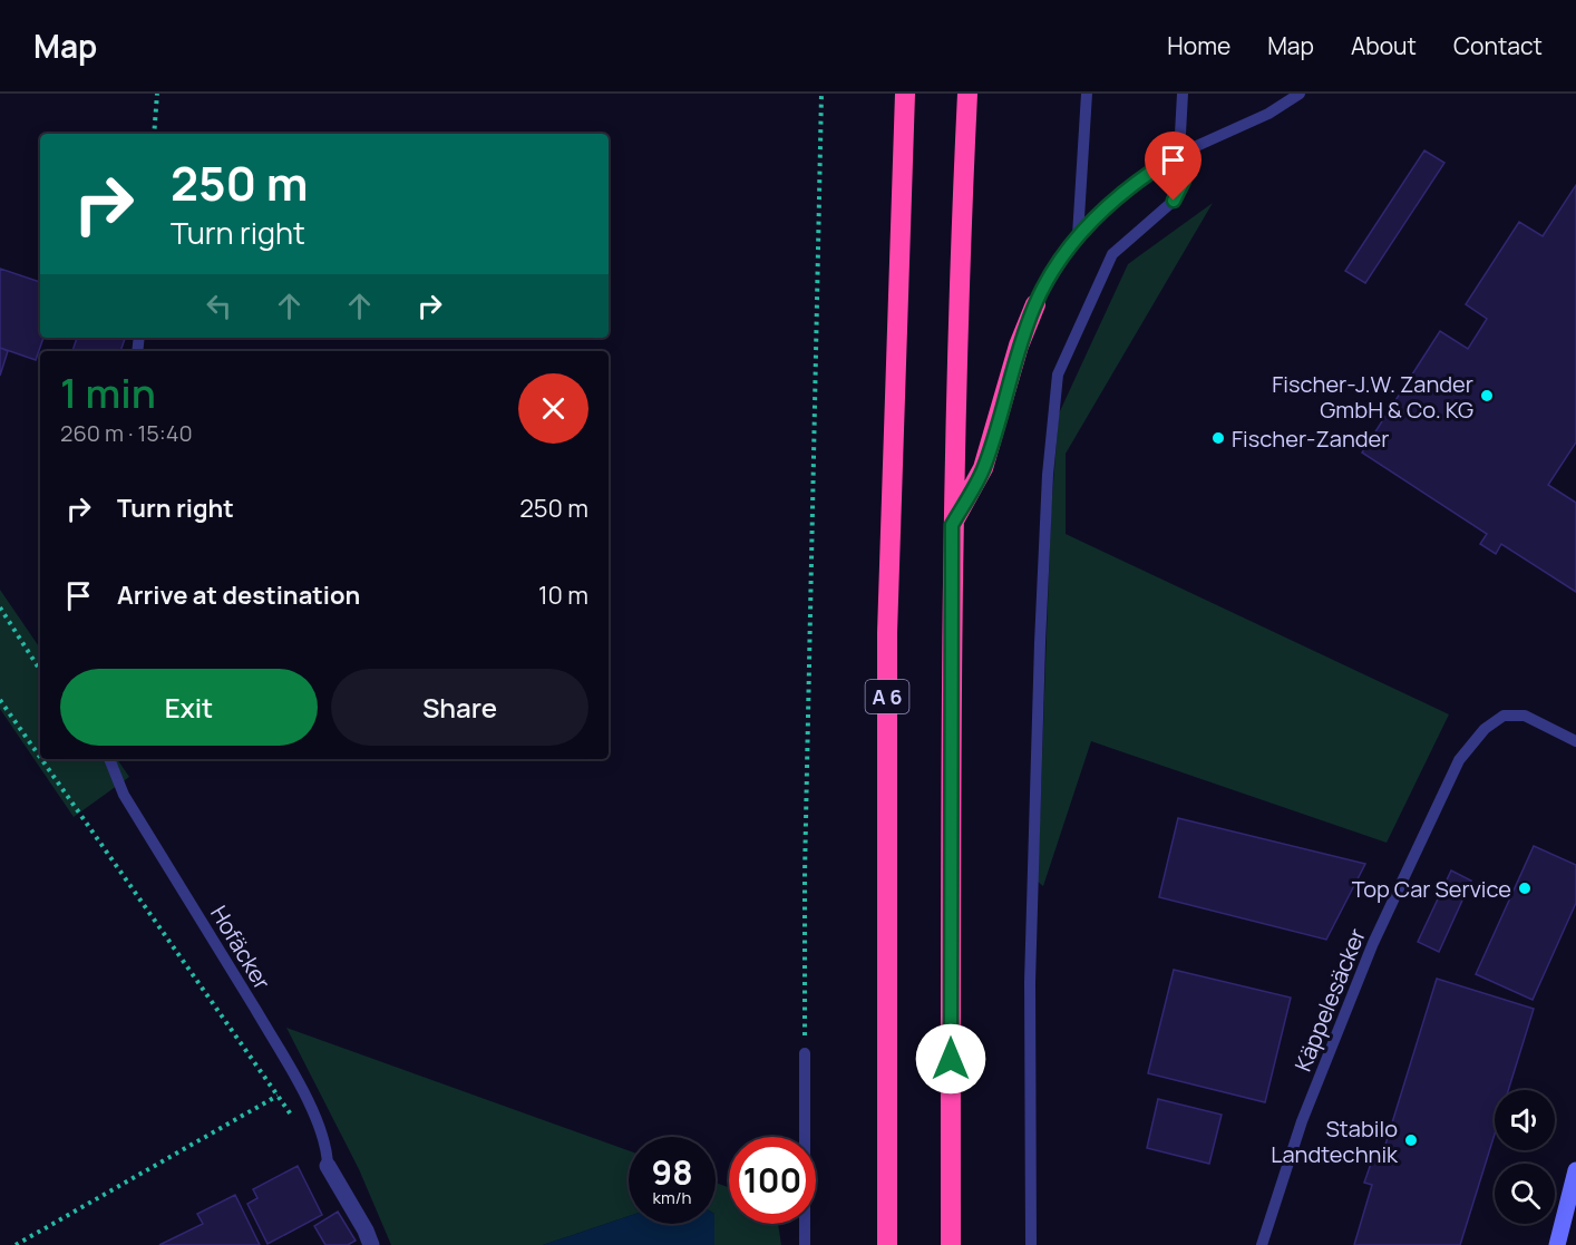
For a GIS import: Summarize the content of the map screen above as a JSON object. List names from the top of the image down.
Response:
{
  "streets": {
    "highway": ["A 6"],
    "lane": ["Hofäcker", "Käppelesäcker"]
  },
  "places": [
    "Fischer-J.W. Zander GmbH & Co. KG",
    "Fischer-Zander",
    "Top Car Service",
    "Stabilo Landtechnik"
  ],
  "page": {
    "header": "Map",
    "nav": [
      "Home",
      "Map",
      "About",
      "Contact"
    ],
    "turn": ["250 m", "Turn right"],
    "heading": ["1 min", "260 m · 15:40"],
    "list": [
      {
        "name": "Turn right",
        "value": "250 m"
      },
      {
        "name": "Arrive at destination",
        "value": "10 m"
      }
    ],
    "buttons": ["Exit", "Share"],
    "speed": "98 km/h",
    "limit": "100"
  }
}
